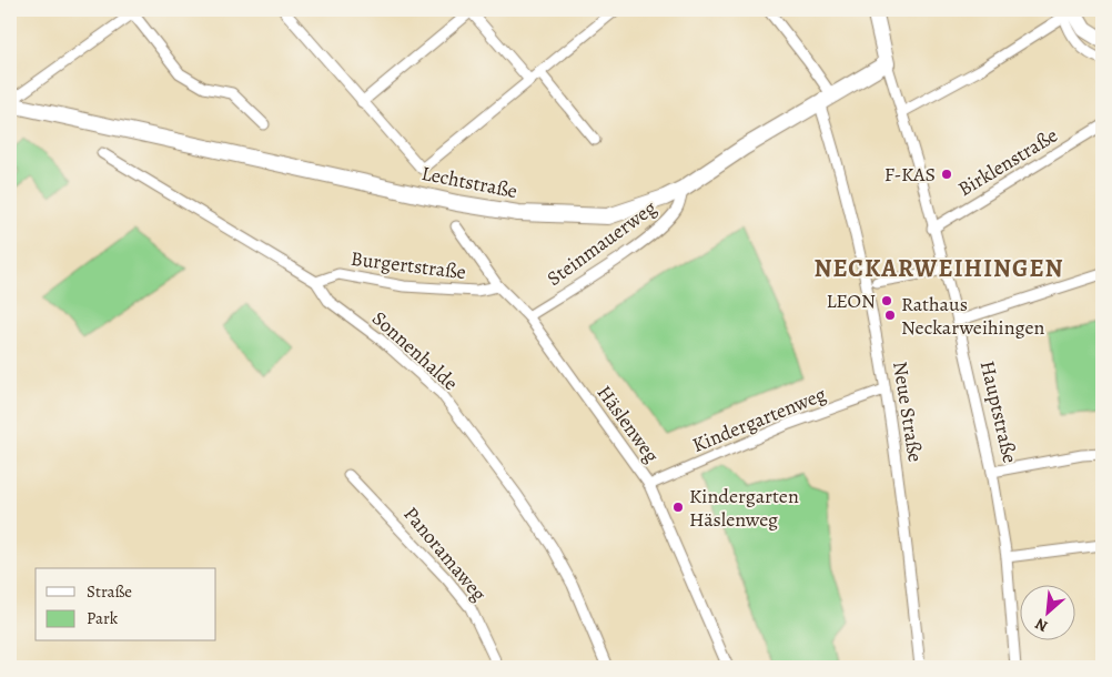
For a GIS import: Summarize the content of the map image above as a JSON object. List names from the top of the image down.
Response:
{
  "streets": {
    "street": [
      "Birklenstraße",
      "Lechtstraße",
      "Steinmauerweg",
      "Burgertstraße",
      "Sonnenhalde",
      "Neue Straße",
      "Hauptstraße",
      "Kindergartenweg",
      "Häslenweg",
      "Panoramaweg"
    ]
  },
  "crossings": [
    ["Birklenstraße", "Hauptstraße"],
    ["Lechtstraße", "Steinmauerweg"],
    ["Lechtstraße", "Neue Straße"],
    ["Lechtstraße", "Hauptstraße"],
    ["Steinmauerweg", "Häslenweg"],
    ["Burgertstraße", "Sonnenhalde"],
    ["Burgertstraße", "Häslenweg"],
    ["Neue Straße", "Kindergartenweg"],
    ["Kindergartenweg", "Häslenweg"]
  ],
  "districts": ["NECKARWEIHINGEN"],
  "places": [
    "F-KAS",
    "LEON",
    "Rathaus Neckarweihingen",
    "Kindergarten Häslenweg"
  ],
  "legend": ["Straße", "Park"],
  "north": "bottom left"
}
